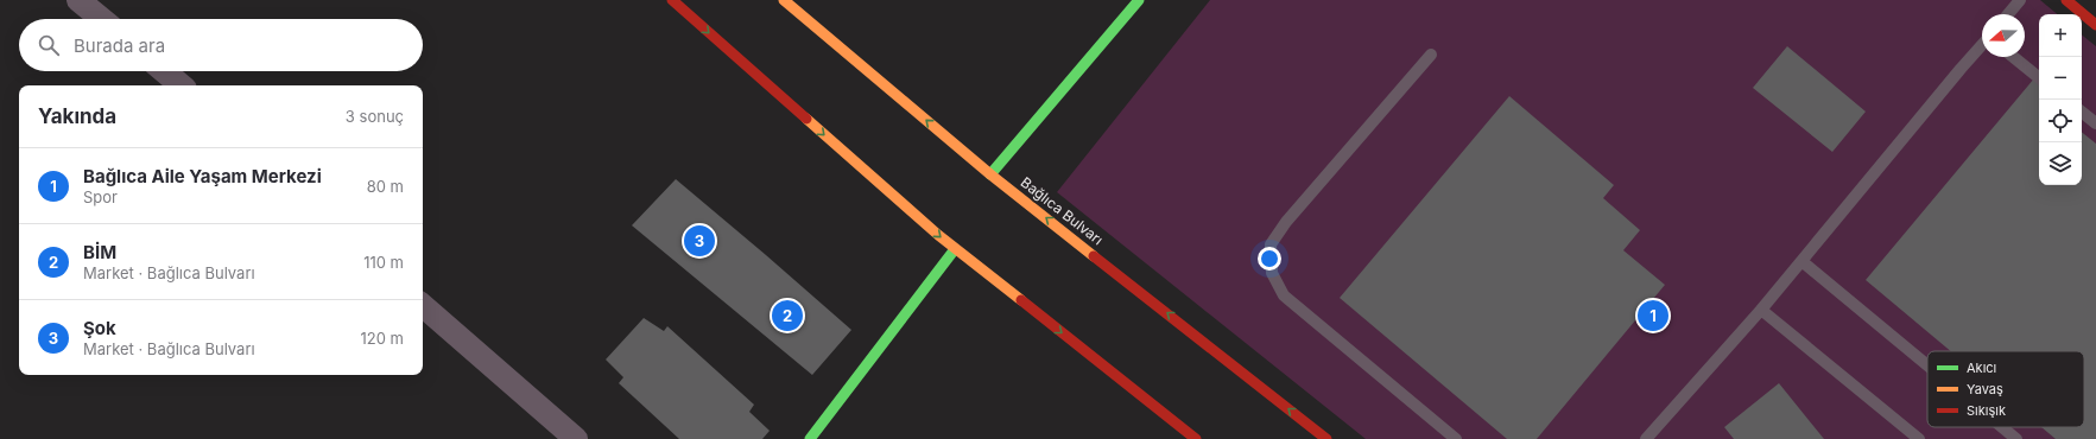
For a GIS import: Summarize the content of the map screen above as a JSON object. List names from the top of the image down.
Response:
{
  "streets": {
    "main road": ["Bağlıca Bulvarı"]
  },
  "legend": ["Akıcı", "Yavaş", "Sıkışık"],
  "north": "left",
  "page": {
    "map_buttons": ["+", "−"],
    "search": "Burada ara",
    "heading": ["Yakında", "3 sonuç"],
    "list": [
      {
        "mark": "1",
        "name": "Bağlıca Aile Yaşam Merkezi",
        "note": "Spor",
        "value": "80 m"
      },
      {
        "mark": "2",
        "name": "BİM",
        "note": "Market · Bağlıca Bulvarı",
        "value": "110 m"
      },
      {
        "mark": "3",
        "name": "Şok",
        "note": "Market · Bağlıca Bulvarı",
        "value": "120 m"
      }
    ],
    "pins": ["3", "1", "2"]
  }
}
